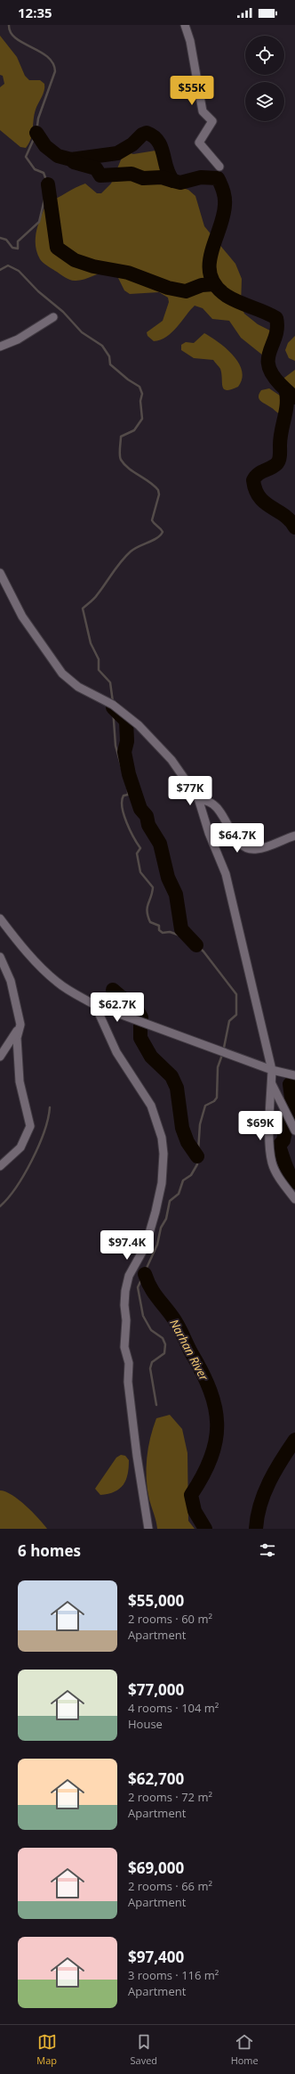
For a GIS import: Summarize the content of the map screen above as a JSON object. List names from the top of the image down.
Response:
{
  "water": ["Narhan River"],
  "page": {
    "status": "12:35",
    "price": [
      "$55K",
      "$77K",
      "$64.7K",
      "$62.7K",
      "$69K",
      "$97.4K"
    ],
    "heading": "6 homes",
    "list": [
      {
        "name": "$55,000",
        "note": "2 rooms · 60 m² · Apartment"
      },
      {
        "name": "$77,000",
        "note": "4 rooms · 104 m² · House"
      },
      {
        "name": "$62,700",
        "note": "2 rooms · 72 m² · Apartment"
      },
      {
        "name": "$69,000",
        "note": "2 rooms · 66 m² · Apartment"
      },
      {
        "name": "$97,400",
        "note": "3 rooms · 116 m² · Apartment"
      }
    ],
    "tabs": ["Map", "Saved", "Home"]
  }
}
